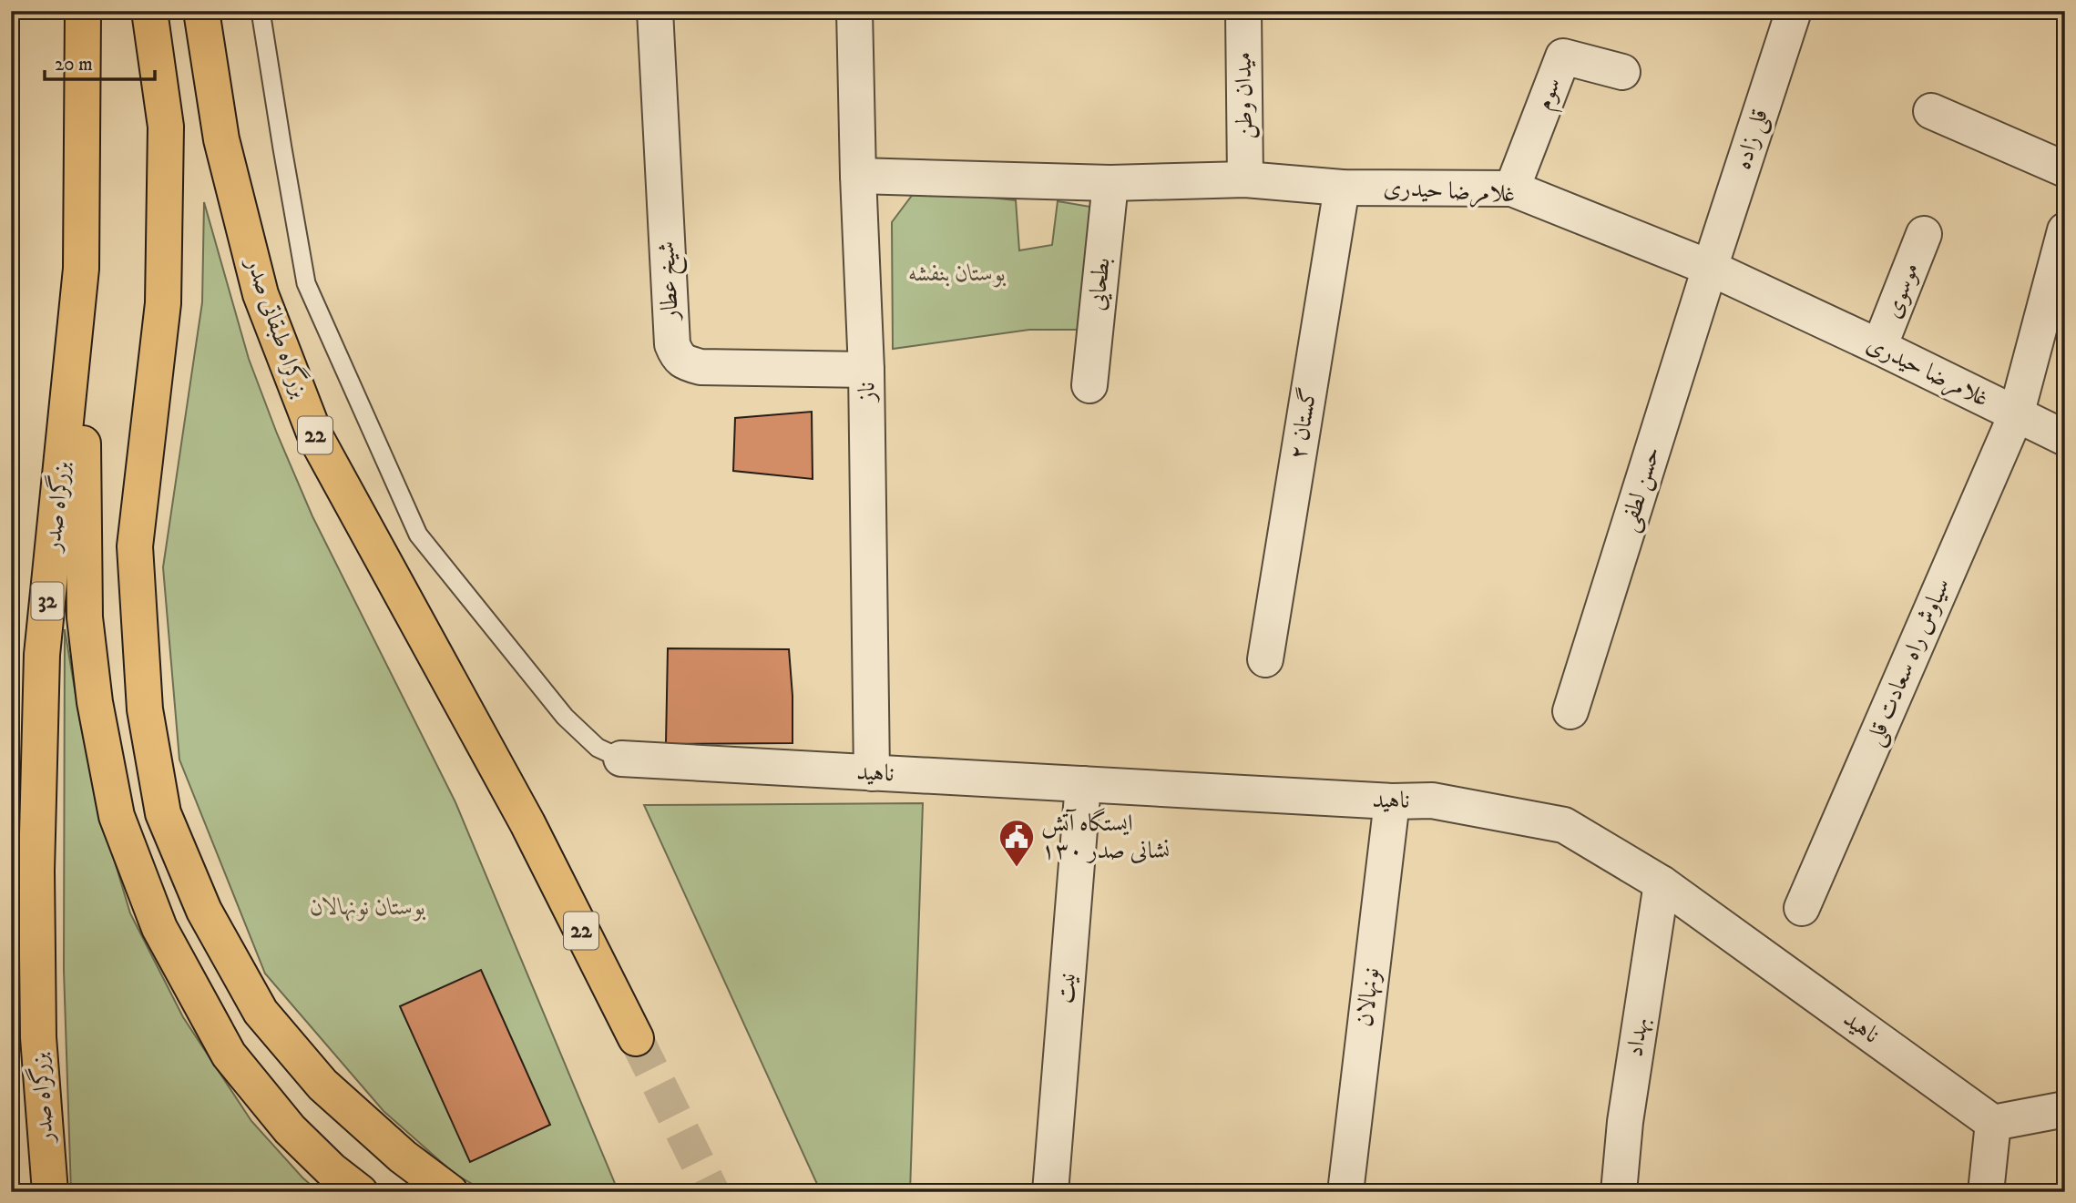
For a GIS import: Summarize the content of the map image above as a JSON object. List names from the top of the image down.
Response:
{
  "streets": {
    "highway": [
      "بزرگراه طبقاتی صدر",
      "22",
      "بزرگراه صدر",
      "32"
    ],
    "street": [
      "سوم",
      "میدان وطن",
      "قلی زاده",
      "غلامرضا حیدری",
      "شیخ عطار",
      "بطحایی",
      "موسوی",
      "ناز",
      "گستان ۲",
      "حسن لطفی",
      "سیاوش راه سعادت قلی",
      "ناهید",
      "نیت",
      "نونهالان",
      "بهداد"
    ]
  },
  "crossings": [
    ["سوم", "غلامرضا حیدری"],
    ["میدان وطن", "غلامرضا حیدری"],
    ["قلی زاده", "غلامرضا حیدری"],
    ["قلی زاده", "حسن لطفی"],
    ["غلامرضا حیدری", "بطحایی"],
    ["غلامرضا حیدری", "موسوی"],
    ["غلامرضا حیدری", "ناز"],
    ["غلامرضا حیدری", "گستان ۲"],
    ["غلامرضا حیدری", "حسن لطفی"],
    ["غلامرضا حیدری", "سیاوش راه سعادت قلی"],
    ["شیخ عطار", "ناز"],
    ["ناز", "ناهید"],
    ["بزرگراه صدر", "32"],
    ["ناهید", "نیت"],
    ["ناهید", "نونهالان"],
    ["ناهید", "بهداد"]
  ],
  "parks": ["بوستان بنفشه", "بوستان نونهالان"],
  "places": {
    "public building": ["ایستگاه آتش نشانی صدر ۱۳۰"]
  },
  "scale_bar": "20 m"
}
